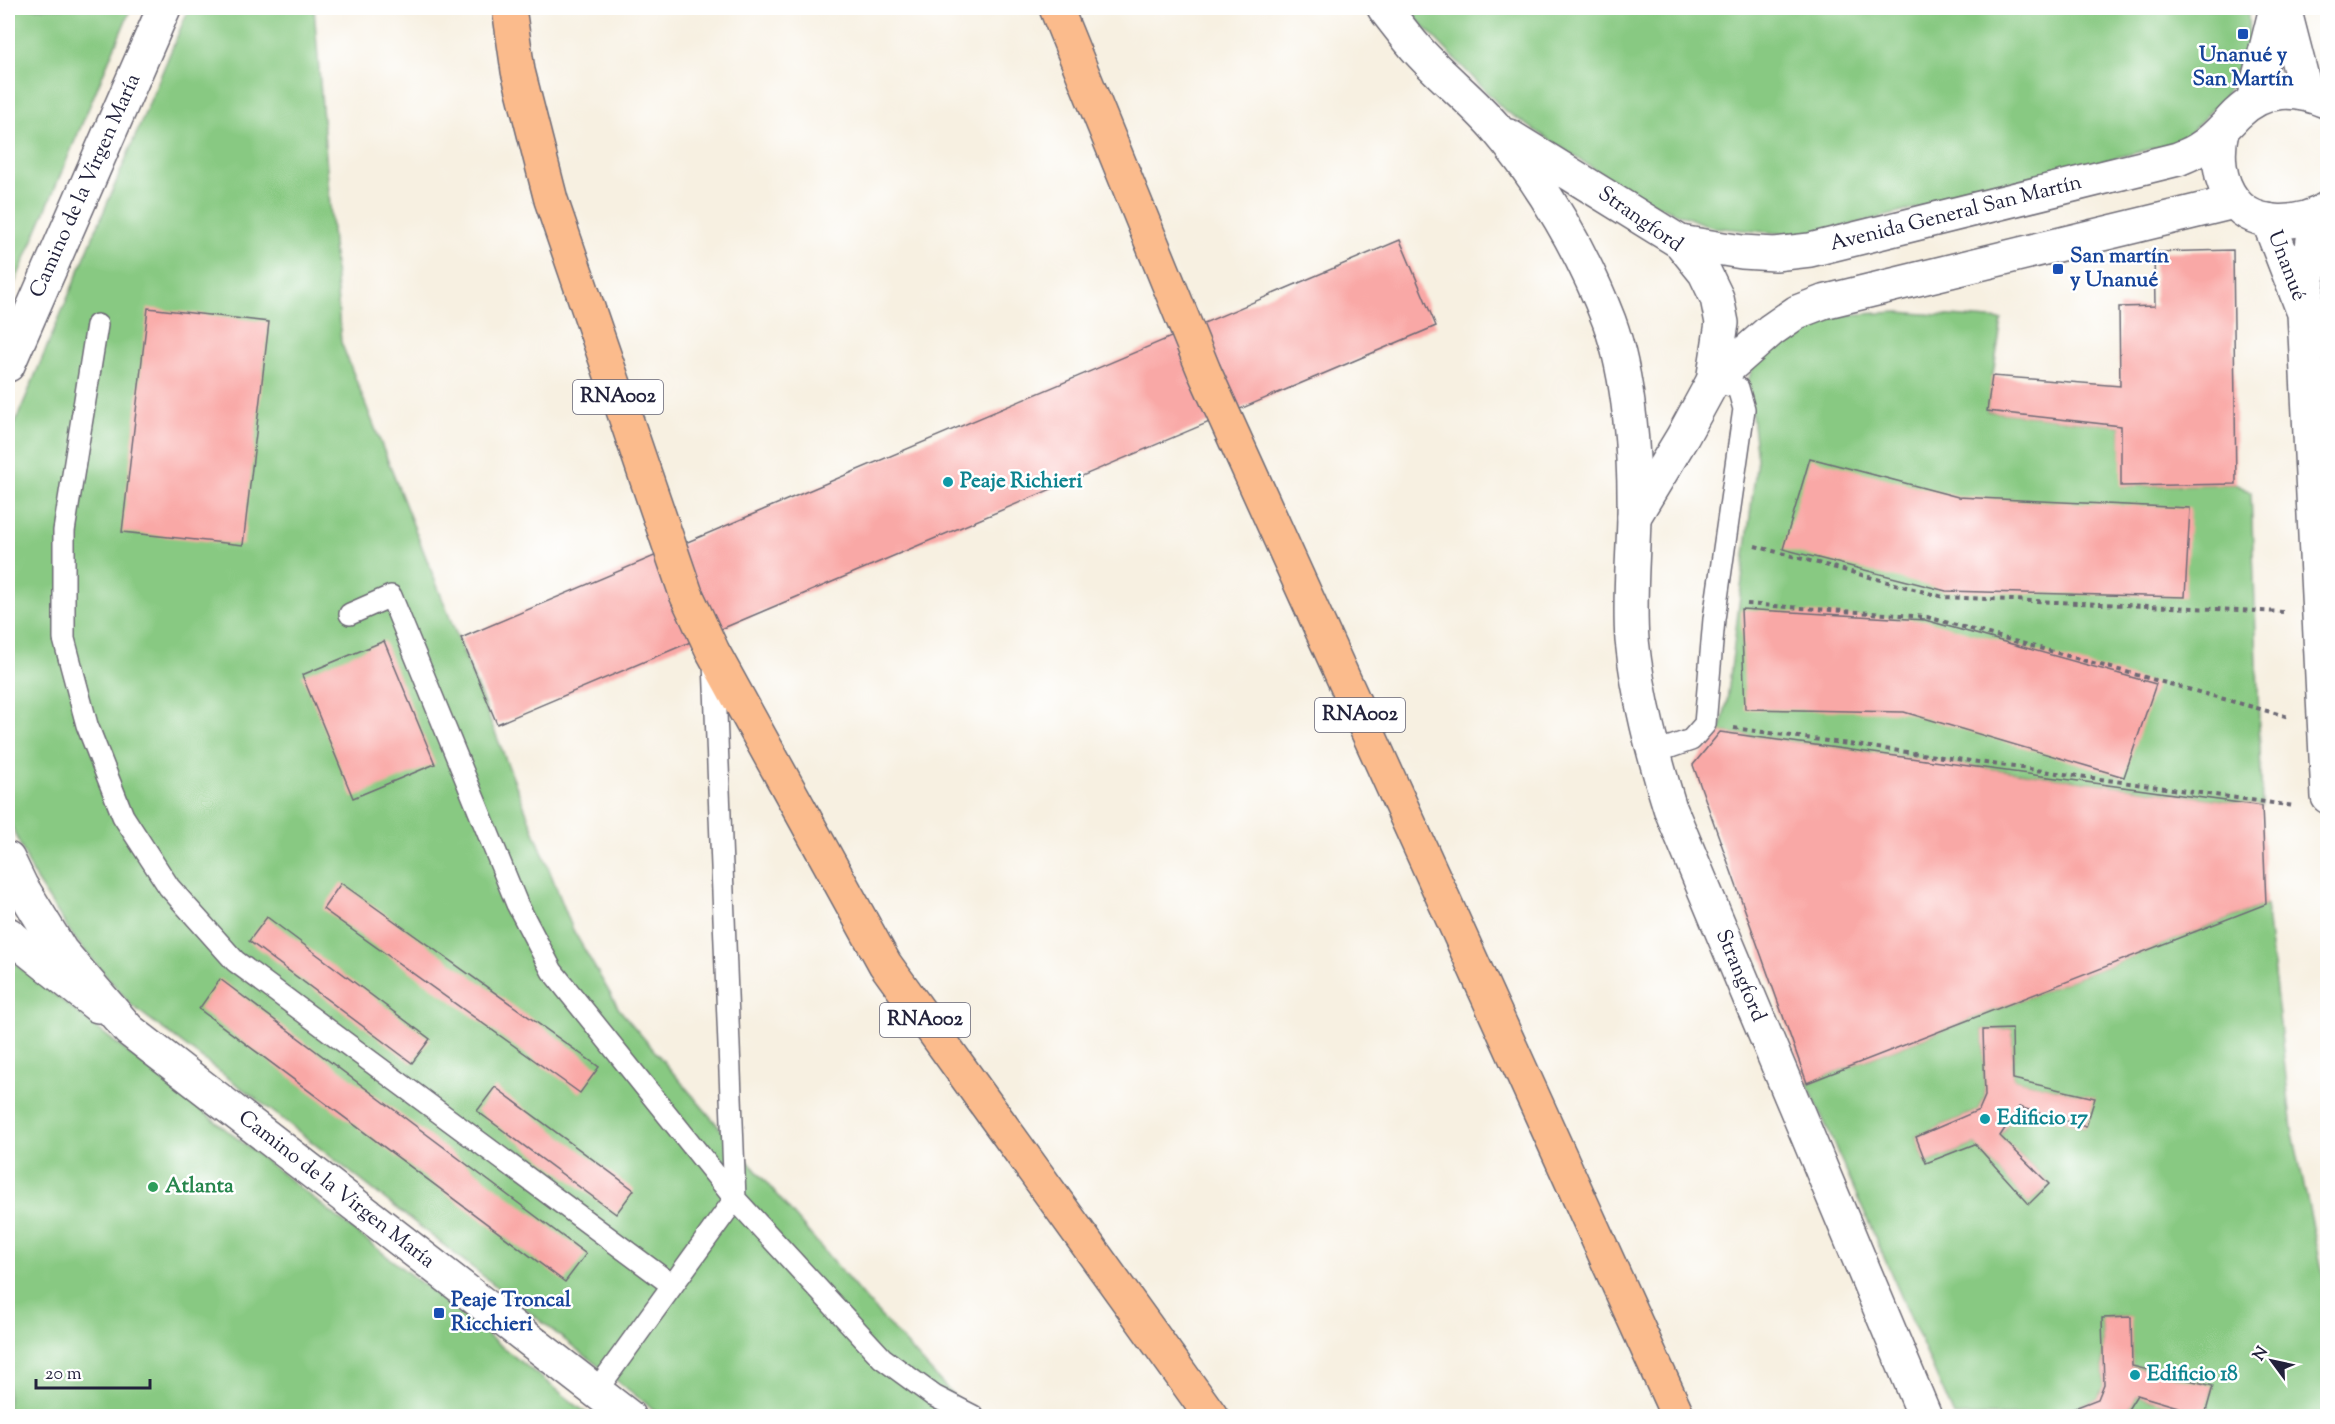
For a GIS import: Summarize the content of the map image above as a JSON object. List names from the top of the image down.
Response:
{
  "streets": {
    "highway": ["RNA002"],
    "street": [
      "Camino de la Virgen María",
      "Avenida General San Martín",
      "Strangford",
      "Unanué"
    ]
  },
  "crossings": [
    ["Avenida General San Martín", "Strangford"]
  ],
  "places": {
    "transit": ["Unanué y San Martín", "San martín y Unanué", "Peaje Troncal Ricchieri"],
    "other": [
      "Peaje Richieri",
      "Edificio 17",
      "Atlanta",
      "Edificio 18"
    ]
  },
  "scale_bar": "20 m",
  "north": "top left"
}
